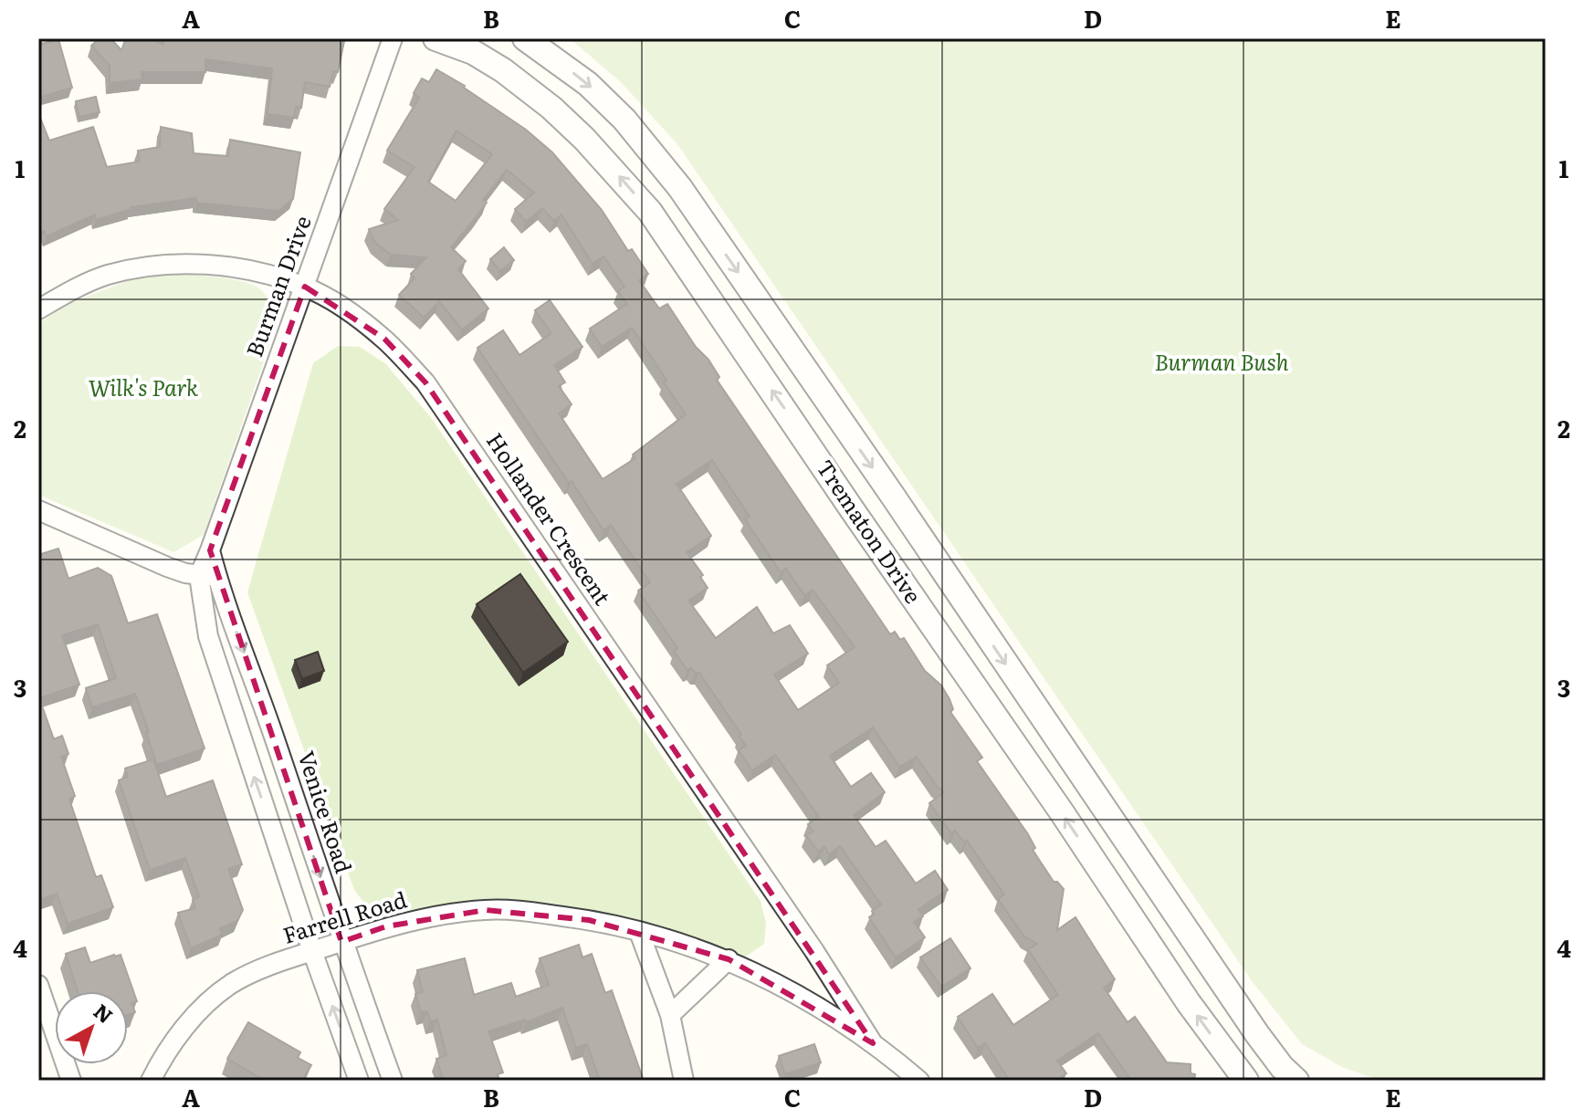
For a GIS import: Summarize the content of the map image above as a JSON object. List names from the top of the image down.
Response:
{
  "streets": {
    "street": [
      "Burman Drive",
      "Hollander Crescent",
      "Trematon Drive",
      "Venice Road",
      "Farrell Road"
    ]
  },
  "crossings": [
    ["Burman Drive", "Hollander Crescent"],
    ["Burman Drive", "Venice Road"],
    ["Hollander Crescent", "Farrell Road"],
    ["Venice Road", "Farrell Road"]
  ],
  "parks": ["Burman Bush", "Wilk's Park"],
  "north": "top right",
  "grid": {
    "columns": [
      "A",
      "B",
      "C",
      "D",
      "E"
    ],
    "rows": [
      "1",
      "2",
      "3",
      "4"
    ]
  }
}
